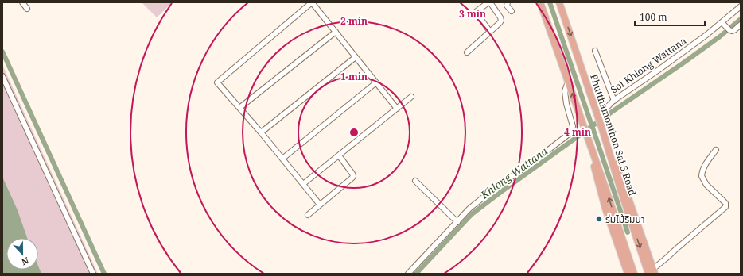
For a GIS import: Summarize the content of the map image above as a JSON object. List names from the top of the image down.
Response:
{
  "streets": {
    "main road": ["Phutthamonthon Sai 5 Road"],
    "street": ["Soi Khlong Wattana"]
  },
  "crossings": [
    ["Soi Khlong Wattana", "Phutthamonthon Sai 5 Road"]
  ],
  "water": ["Khlong Wattana"],
  "places": ["ร่มไม้ริมนา"],
  "scale_bar": "100 m",
  "north": "bottom",
  "rings": [
    "3 min",
    "2 min",
    "1 min",
    "4 min"
  ]
}
